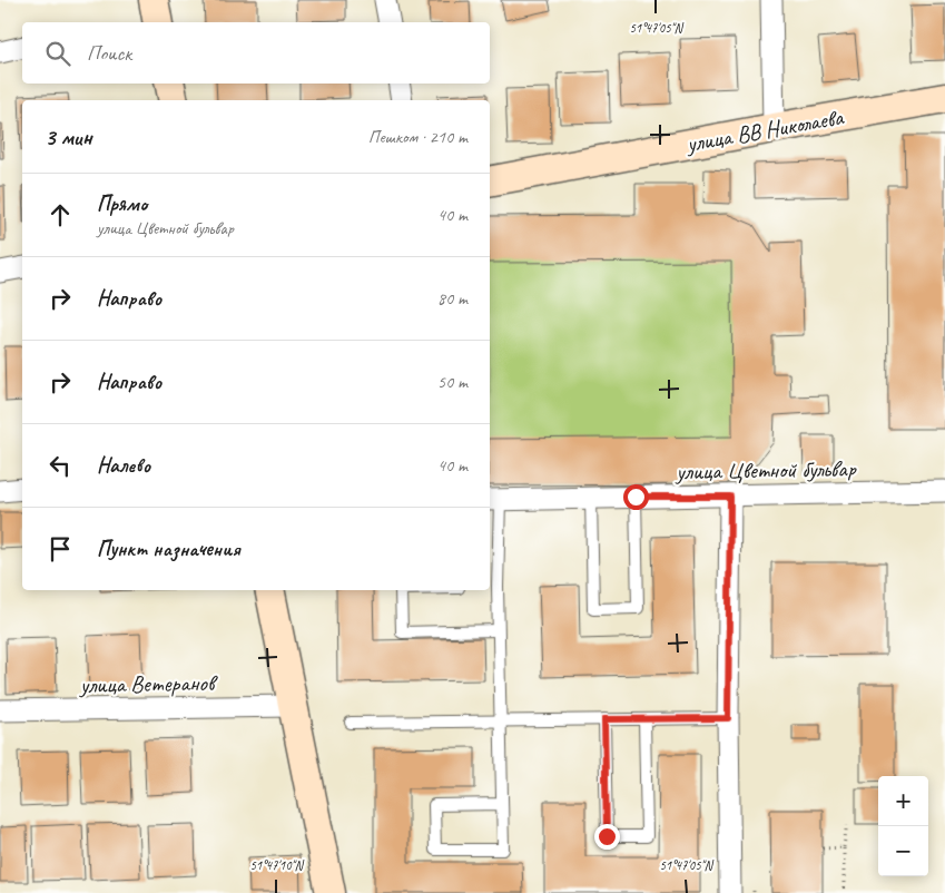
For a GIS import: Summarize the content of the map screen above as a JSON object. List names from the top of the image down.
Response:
{
  "streets": {
    "street": ["улица ВВ Николаева", "улица Цветной бульвар", "улица Ветеранов"]
  },
  "page": {
    "search": "Поиск",
    "heading": ["3 мин", "Пешком · 210 m"],
    "list": [
      ["Прямо", "улица Цветной бульвар", "40 m"],
      ["Направо", "80 m"],
      ["Направо", "50 m"],
      ["Налево", "40 m"],
      "Пункт назначения"
    ],
    "map_buttons": ["+", "−"]
  },
  "coordinates": ["51°47'05\"N", "51°47'10\"N"]
}
